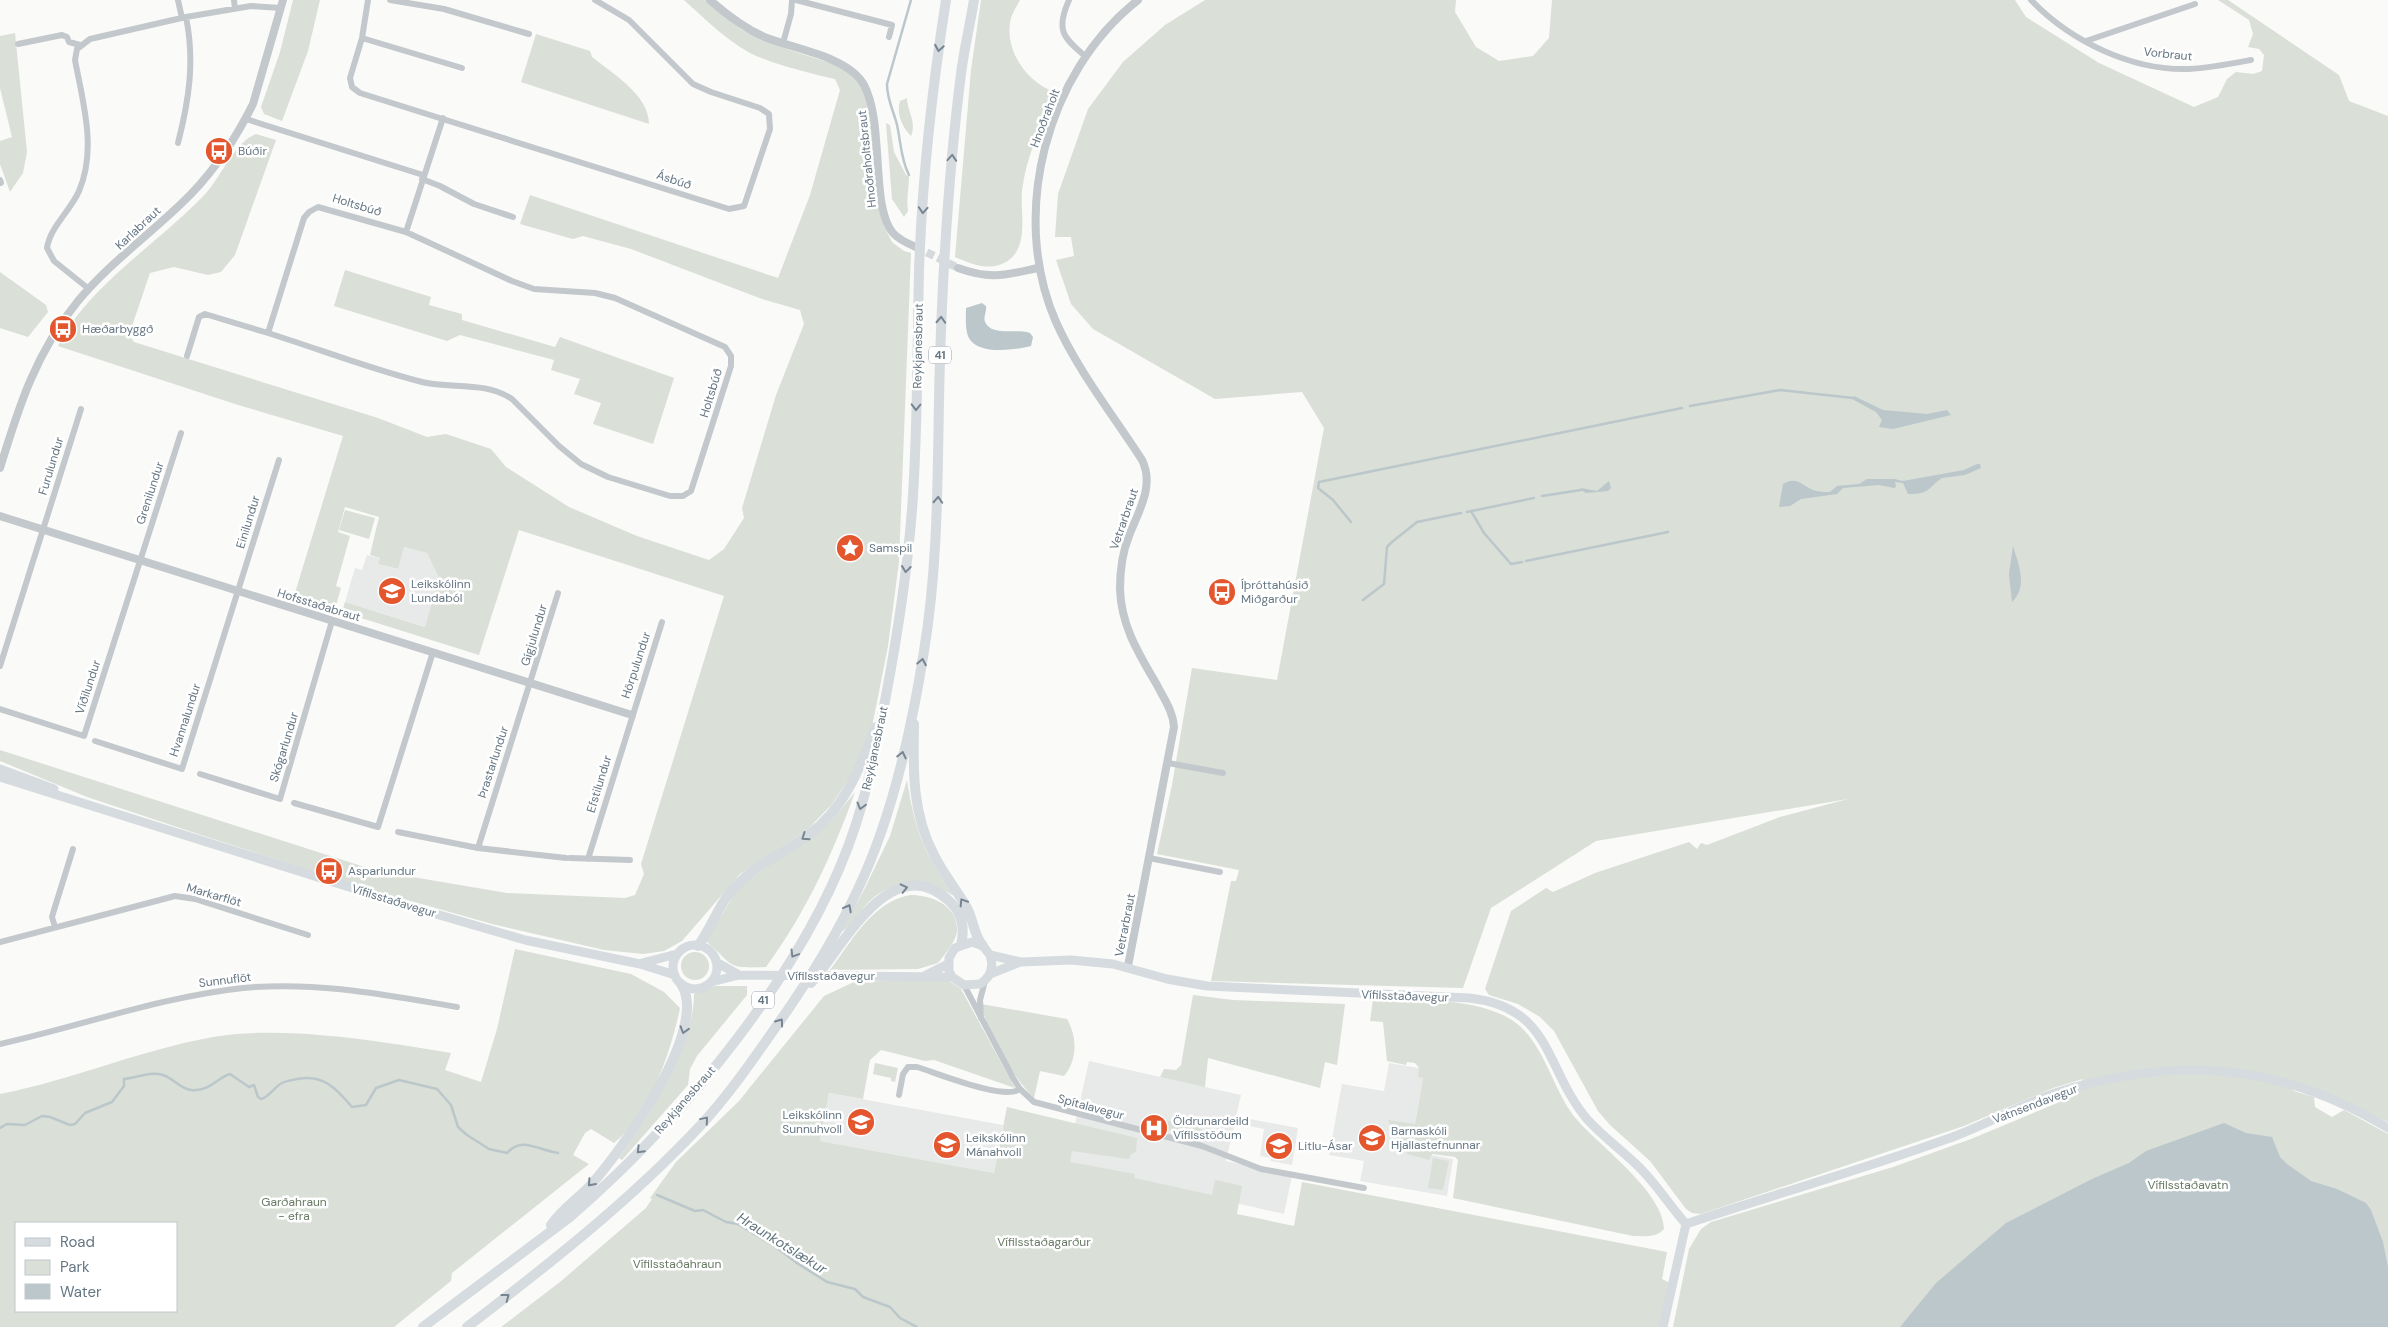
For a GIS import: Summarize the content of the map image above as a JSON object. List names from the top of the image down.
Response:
{
  "streets": {
    "highway": ["Reykjanesbraut", "41"],
    "main road": ["Vífilsstaðavegur", "Vatnsendavegur"],
    "street": [
      "Vorbraut",
      "Hnoðraholt",
      "Hnoðraholtsbraut",
      "Ásbúð",
      "Holtsbúð",
      "Karlabraut",
      "Furulundur",
      "Grenilundur",
      "Vetrarbraut",
      "Einilundur",
      "Hofsstaðabraut",
      "Gígjulundur",
      "Hörpulundur",
      "Víðilundur",
      "Hvannalundur",
      "Skógarlundur",
      "Þrastarlundur",
      "Efstilundur",
      "Markarflöt",
      "Sunnuflöt",
      "Spítalavegur"
    ]
  },
  "crossings": [
    ["Hnoðraholt", "Vetrarbraut"],
    ["Furulundur", "Hofsstaðabraut"],
    ["Grenilundur", "Hofsstaðabraut"],
    ["Grenilundur", "Víðilundur"],
    ["Vetrarbraut", "Vífilsstaðavegur"],
    ["Einilundur", "Hofsstaðabraut"],
    ["Einilundur", "Hvannalundur"],
    ["Hofsstaðabraut", "Gígjulundur"],
    ["Hofsstaðabraut", "Hörpulundur"],
    ["Hofsstaðabraut", "Víðilundur"],
    ["Hofsstaðabraut", "Hvannalundur"],
    ["Hofsstaðabraut", "Skógarlundur"],
    ["Hofsstaðabraut", "Þrastarlundur"],
    ["Hofsstaðabraut", "Efstilundur"],
    ["Gígjulundur", "Þrastarlundur"],
    ["Hörpulundur", "Efstilundur"],
    ["Vífilsstaðavegur", "Vatnsendavegur"],
    ["Vífilsstaðavegur", "Spítalavegur"]
  ],
  "water": ["Hraunkotslækur"],
  "parks": [
    "Vífilsstaðavatn",
    "Garðahraun - efra",
    "Vífilsstaðagarður",
    "Vífilsstaðahraun"
  ],
  "places": {
    "bus stop": [
      "Búðir",
      "Hæðarbyggð",
      "Íþróttahúsið Miðgarður",
      "Asparlundur"
    ],
    "place": ["Samspil"],
    "school or university": [
      "Leikskólinn Lundaból",
      "Leikskólinn Sunnuhvoll",
      "Barnaskóli Hjallastefnunnar",
      "Leikskólinn Mánahvoll",
      "Litlu-Ásar"
    ],
    "hospital": ["Öldrunardeild Vífilsstöðum"]
  },
  "legend": ["Road", "Park", "Water"]
}
